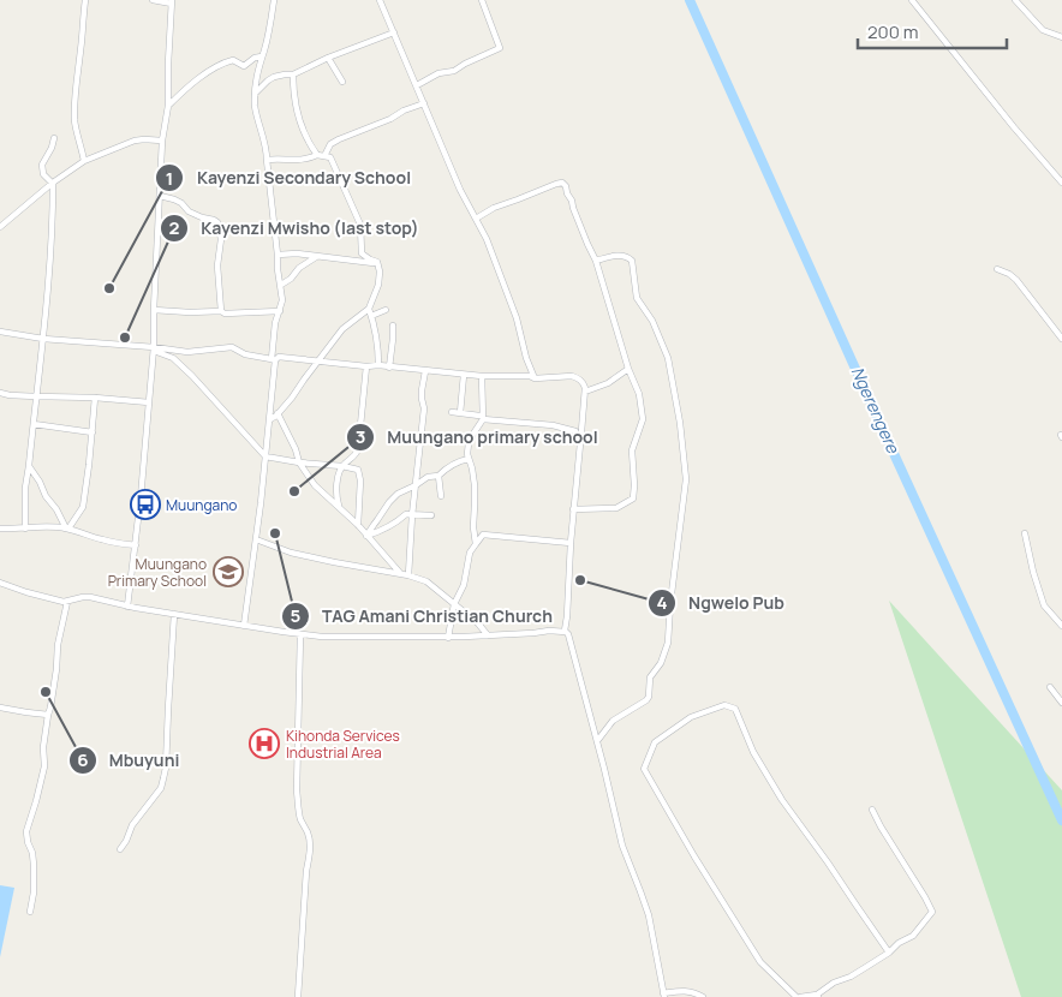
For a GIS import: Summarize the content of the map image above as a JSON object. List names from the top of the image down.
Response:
{
  "water": ["Ngerengere"],
  "places": {
    "other": [
      "Kayenzi Secondary School",
      "Kayenzi Mwisho (last stop)",
      "Muungano primary school",
      "TAG Amani Christian Church",
      "Ngwelo Pub",
      "Mbuyuni"
    ],
    "bus stop": ["Muungano"],
    "school or university": ["Muungano Primary School"],
    "hospital": ["Kihonda Services Industrial Area"]
  },
  "scale_bar": "200 m"
}
